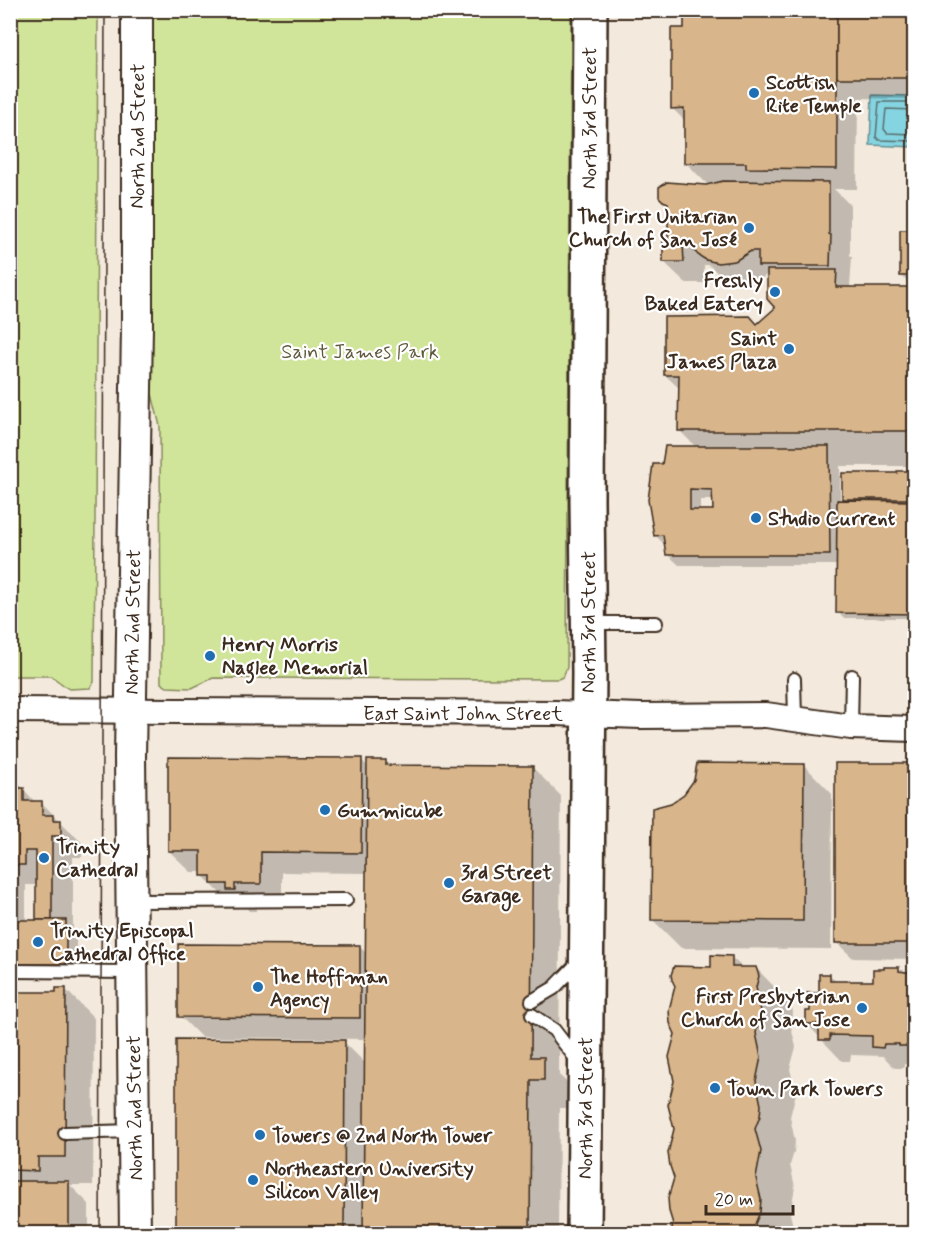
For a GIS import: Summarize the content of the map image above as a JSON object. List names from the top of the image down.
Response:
{
  "streets": {
    "main road": ["North 3rd Street"],
    "street": ["North 2nd Street", "East Saint John Street"]
  },
  "crossings": [
    ["North 3rd Street", "East Saint John Street"],
    ["North 2nd Street", "East Saint John Street"]
  ],
  "parks": ["Saint James Park"],
  "places": [
    "Scottish Rite Temple",
    "The First Unitarian Church of San José",
    "Freshly Baked Eatery",
    "Saint James Plaza",
    "Studio Current",
    "Henry Morris Naglee Memorial",
    "Gummicube",
    "Trinity Cathedral",
    "3rd Street Garage",
    "Trinity Episcopal Cathedral Office",
    "The Hoffman Agency",
    "First Presbyterian Church of San Jose",
    "Town Park Towers",
    "Towers @ 2nd North Tower",
    "Northeastern University Silicon Valley"
  ],
  "scale_bar": "20 m"
}
